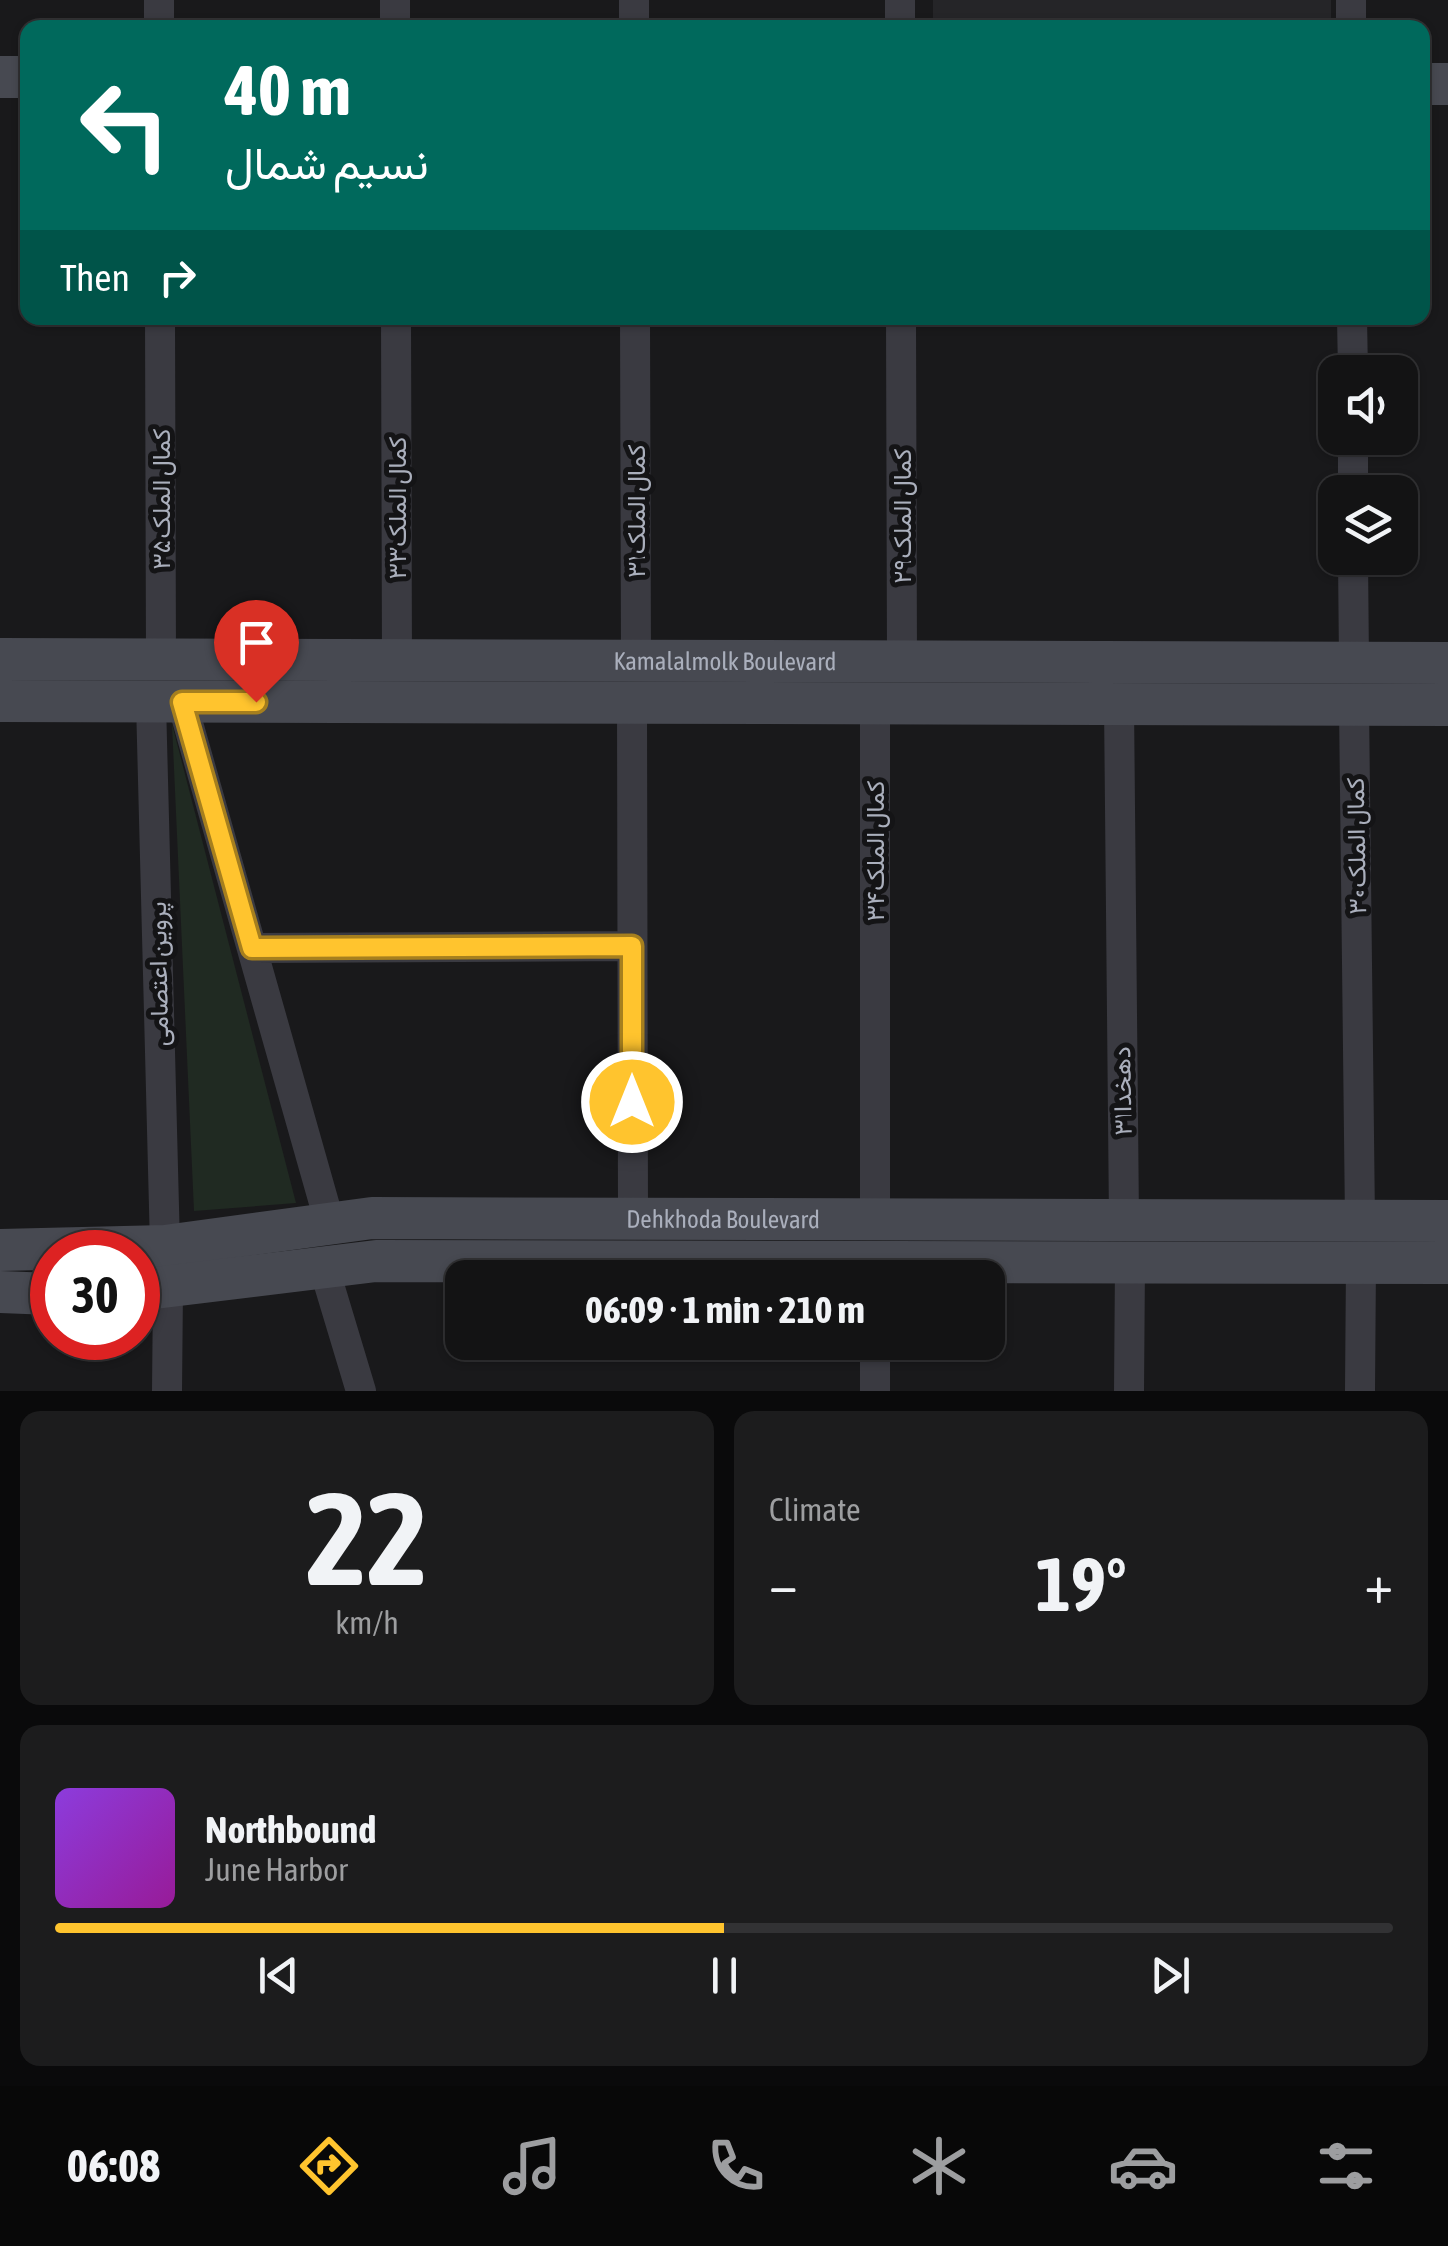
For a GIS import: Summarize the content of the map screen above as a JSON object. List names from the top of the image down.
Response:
{
  "streets": {
    "street": [
      "کمال الملک۳۵",
      "کمال الملک۳۳",
      "کمال الملک۳۱",
      "کمال الملک۲۹",
      "Kamalalmolk Boulevard",
      "کمال الملک۳۰",
      "کمال الملک۳۴",
      "پروین اعتصامی",
      "دهخدا۳۱",
      "Dehkhoda Boulevard"
    ]
  },
  "crossings": [
    ["کمال الملک۳۵", "Kamalalmolk Boulevard"],
    ["کمال الملک۳۳", "Kamalalmolk Boulevard"],
    ["کمال الملک۳۱", "Kamalalmolk Boulevard"],
    ["کمال الملک۳۱", "Dehkhoda Boulevard"],
    ["کمال الملک۲۹", "Kamalalmolk Boulevard"],
    ["Kamalalmolk Boulevard", "کمال الملک۳۰"],
    ["Kamalalmolk Boulevard", "کمال الملک۳۴"],
    ["Kamalalmolk Boulevard", "پروین اعتصامی"],
    ["Kamalalmolk Boulevard", "دهخدا۳۱"],
    ["کمال الملک۳۰", "Dehkhoda Boulevard"],
    ["کمال الملک۳۴", "Dehkhoda Boulevard"],
    ["پروین اعتصامی", "Dehkhoda Boulevard"],
    ["دهخدا۳۱", "Dehkhoda Boulevard"]
  ],
  "page": {
    "turn": ["40 m", "نسیم شمال"],
    "then": "Then",
    "limit": "30",
    "trip": "06:09 · 1 min · 210 m",
    "tile": [
      ["22", "km/h"],
      "Climate"
    ],
    "heat": ["−", "19°", "+"],
    "song": ["Northbound", "June Harbor"],
    "tabs": "06:08"
  }
}
